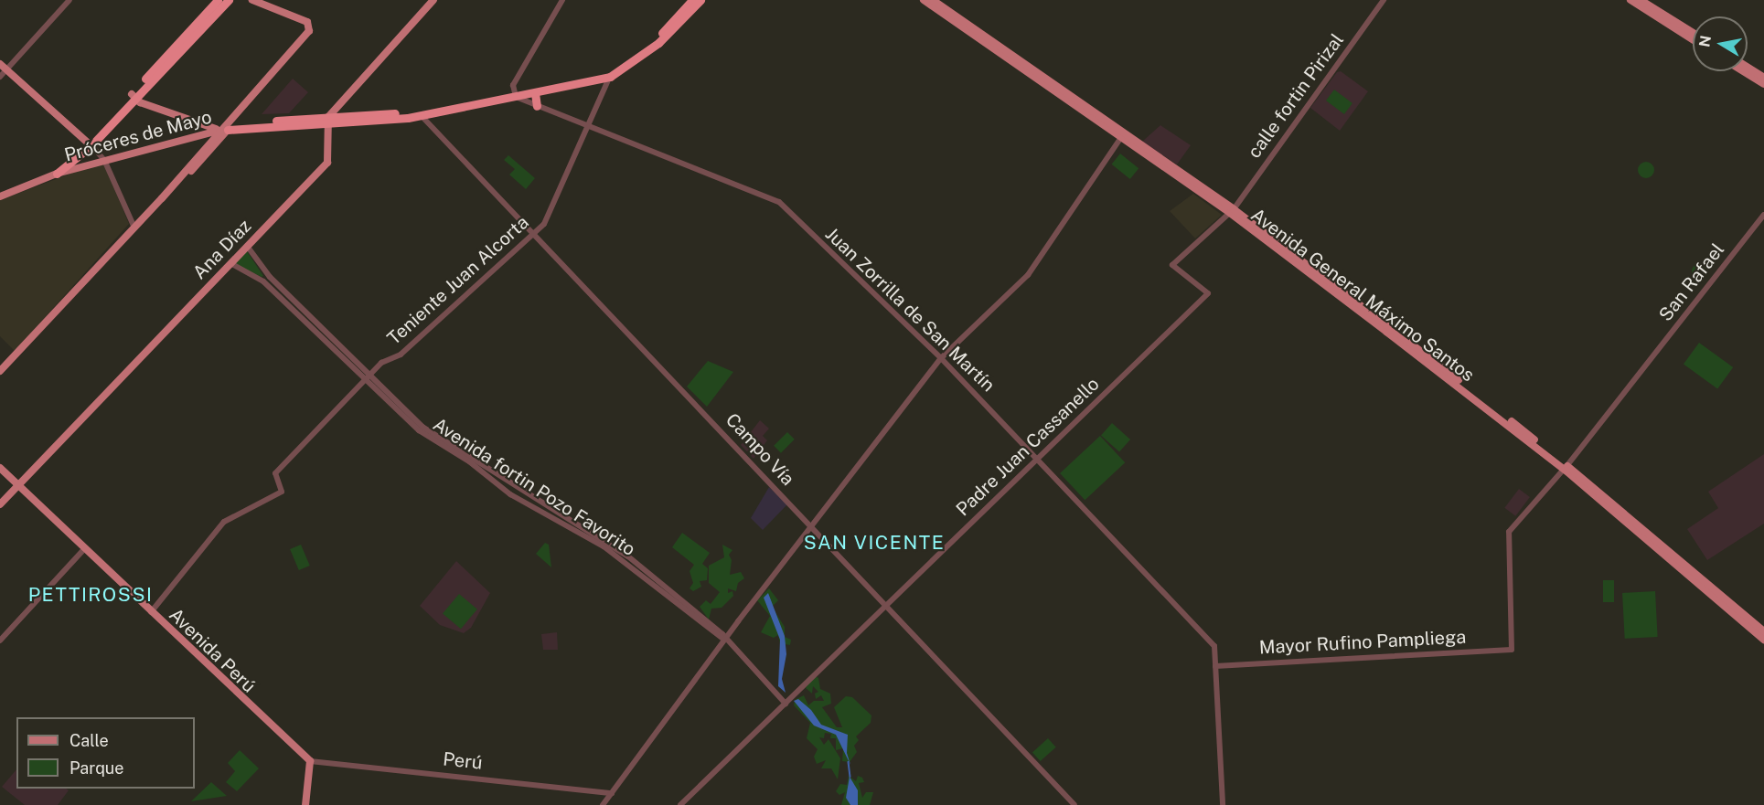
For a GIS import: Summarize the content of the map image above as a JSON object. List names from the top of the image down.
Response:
{
  "streets": {
    "main road": [
      "Próceres de Mayo",
      "Ana Díaz",
      "Avenida General Máximo Santos",
      "Avenida Perú"
    ],
    "street": [
      "calle fortin Pirizal",
      "Teniente Juan Alcorta",
      "San Rafael",
      "Juan Zorrilla de San Martín",
      "Padre Juan Cassanello",
      "Campo Vía",
      "Avenida fortin Pozo Favorito",
      "Mayor Rufino Pampliega",
      "Perú"
    ]
  },
  "crossings": [
    ["calle fortin Pirizal", "Avenida General Máximo Santos"],
    ["calle fortin Pirizal", "Padre Juan Cassanello"],
    ["Ana Díaz", "Avenida fortin Pozo Favorito"],
    ["Ana Díaz", "Avenida Perú"],
    ["Teniente Juan Alcorta", "Juan Zorrilla de San Martín"],
    ["Teniente Juan Alcorta", "Campo Vía"],
    ["Teniente Juan Alcorta", "Avenida fortin Pozo Favorito"],
    ["Teniente Juan Alcorta", "Avenida Perú"],
    ["San Rafael", "Avenida General Máximo Santos"],
    ["San Rafael", "Mayor Rufino Pampliega"],
    ["Juan Zorrilla de San Martín", "Padre Juan Cassanello"],
    ["Juan Zorrilla de San Martín", "Mayor Rufino Pampliega"],
    ["Padre Juan Cassanello", "Campo Vía"],
    ["Padre Juan Cassanello", "Avenida fortin Pozo Favorito"],
    ["Avenida Perú", "Perú"]
  ],
  "districts": ["SAN VICENTE", "PETTIROSSI"],
  "legend": ["Calle", "Parque"],
  "north": "left"
}
